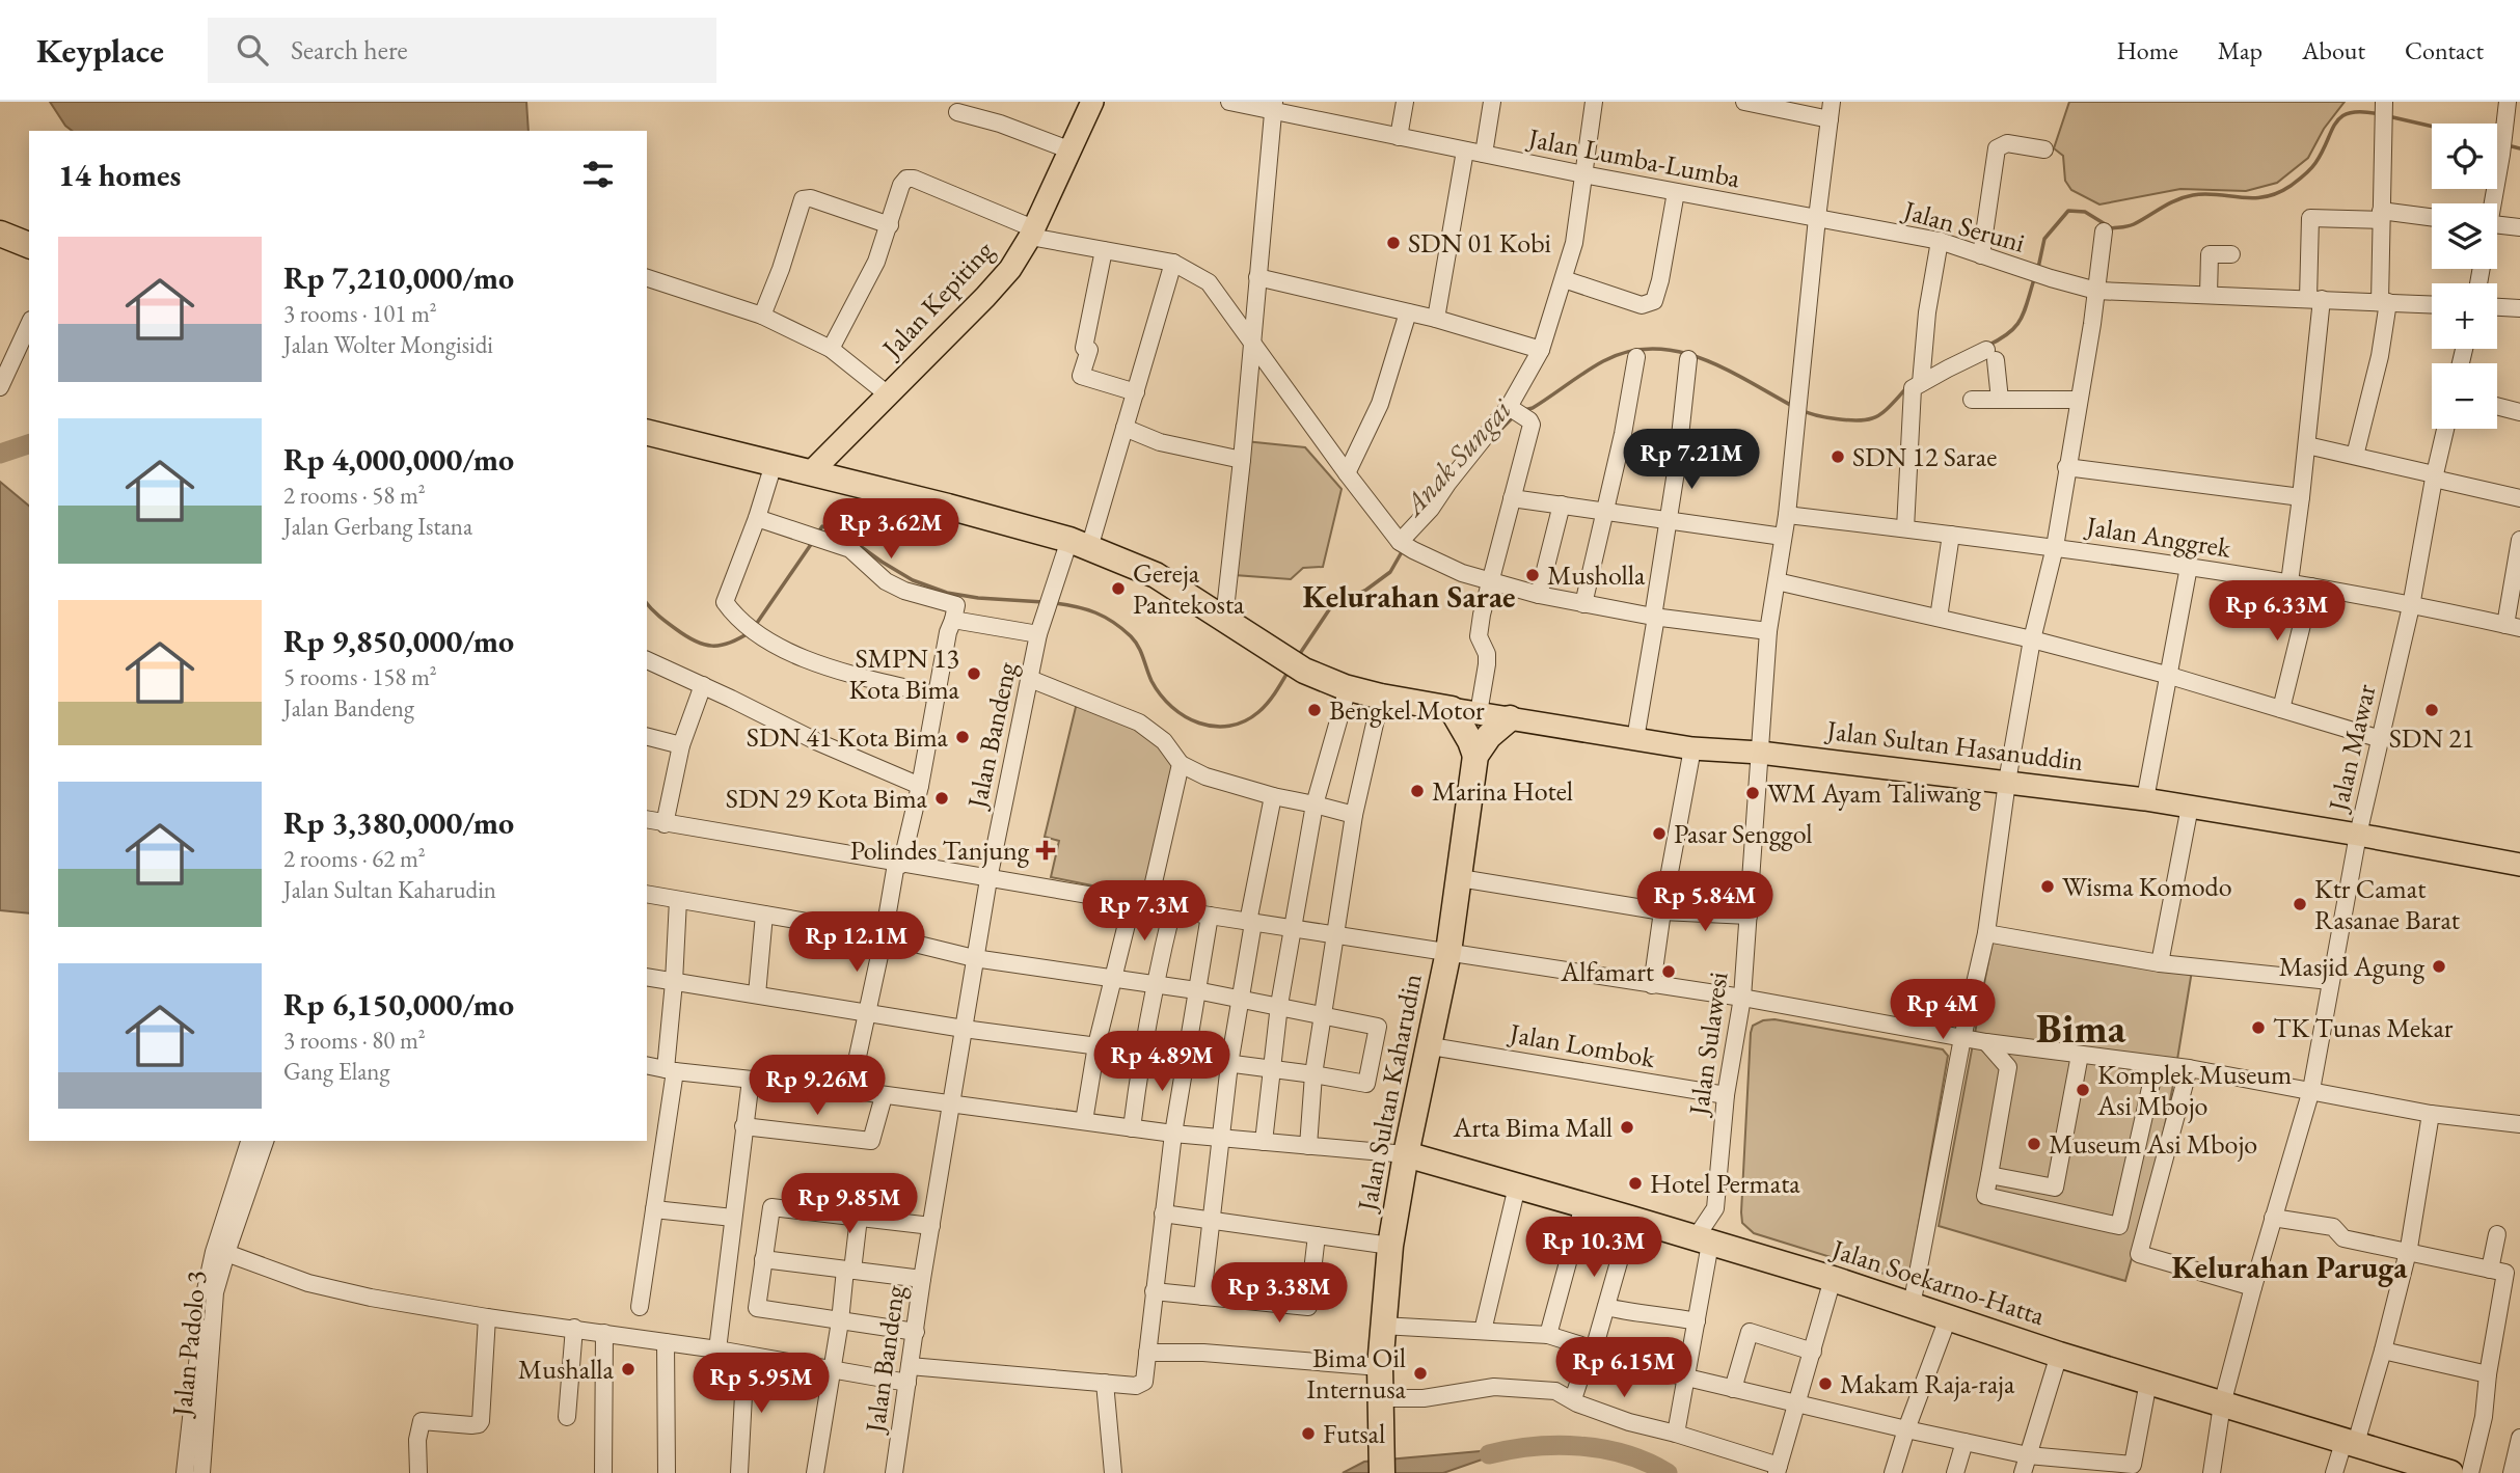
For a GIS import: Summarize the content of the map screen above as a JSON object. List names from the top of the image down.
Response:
{
  "streets": {
    "highway": ["Jalan Sultan Hasanuddin", "Jalan Sultan Kaharudin", "Jalan Soekarno-Hatta"],
    "main road": ["Jalan Kepiting"],
    "street": [
      "Jalan Lumba-Lumba",
      "Jalan Seruni",
      "Jalan Anggrek",
      "Jalan Bandeng",
      "Jalan Mawar",
      "Jalan Sulawesi",
      "Jalan Lombok",
      "Jalan Padolo 3"
    ]
  },
  "crossings": [
    ["Jalan Lumba-Lumba", "Jalan Seruni"],
    ["Jalan Lumba-Lumba", "Jalan Sulawesi"],
    ["Jalan Seruni", "Jalan Sulawesi"],
    ["Jalan Kepiting", "Jalan Sultan Hasanuddin"],
    ["Jalan Anggrek", "Jalan Mawar"],
    ["Jalan Anggrek", "Jalan Sulawesi"],
    ["Jalan Bandeng", "Jalan Sultan Hasanuddin"],
    ["Jalan Sultan Hasanuddin", "Jalan Mawar"],
    ["Jalan Sultan Hasanuddin", "Jalan Sulawesi"],
    ["Jalan Mawar", "Jalan Soekarno-Hatta"],
    ["Jalan Sulawesi", "Jalan Lombok"],
    ["Jalan Sulawesi", "Jalan Soekarno-Hatta"],
    ["Jalan Lombok", "Jalan Sultan Kaharudin"],
    ["Jalan Sultan Kaharudin", "Jalan Soekarno-Hatta"]
  ],
  "districts": ["Kelurahan Sarae", "Bima", "Kelurahan Paruga"],
  "water": ["Anak Sungai"],
  "places": {
    "other": [
      "SDN 01 Kobi",
      "SDN 12 Sarae",
      "Musholla",
      "Gereja Pantekosta",
      "SMPN 13 Kota Bima",
      "Bengkel Motor",
      "SDN 21",
      "SDN 41 Kota Bima",
      "Marina Hotel",
      "WM Ayam Taliwang",
      "SDN 29 Kota Bima",
      "Pasar Senggol",
      "Wisma Komodo",
      "Ktr Camat Rasanae Barat",
      "Masjid Agung",
      "Alfamart",
      "TK Tunas Mekar",
      "Komplek Museum Asi Mbojo",
      "Arta Bima Mall",
      "Museum Asi Mbojo",
      "Hotel Permata",
      "Mushalla",
      "Bima Oil Internusa",
      "Makam Raja-raja",
      "Futsal"
    ],
    "health": ["Polindes Tanjung"]
  },
  "page": {
    "header": "Keyplace",
    "search": "Search here",
    "nav": [
      "Home",
      "Map",
      "About",
      "Contact"
    ],
    "map_buttons": ["+", "−"],
    "heading": "14 homes",
    "list": [
      {
        "name": "Rp 7,210,000/mo",
        "note": "3 rooms · 101 m² · Jalan Wolter Mongisidi"
      },
      {
        "name": "Rp 4,000,000/mo",
        "note": "2 rooms · 58 m² · Jalan Gerbang Istana"
      },
      {
        "name": "Rp 9,850,000/mo",
        "note": "5 rooms · 158 m² · Jalan Bandeng"
      },
      {
        "name": "Rp 3,380,000/mo",
        "note": "2 rooms · 62 m² · Jalan Sultan Kaharudin"
      },
      {
        "name": "Rp 6,150,000/mo",
        "note": "3 rooms · 80 m² · Gang Elang"
      }
    ],
    "price": [
      "Rp 7.21M",
      "Rp 3.62M",
      "Rp 6.33M",
      "Rp 5.84M",
      "Rp 7.3M",
      "Rp 12.1M",
      "Rp 4M",
      "Rp 4.89M",
      "Rp 9.26M",
      "Rp 9.85M",
      "Rp 10.3M",
      "Rp 3.38M",
      "Rp 6.15M",
      "Rp 5.95M"
    ]
  }
}
